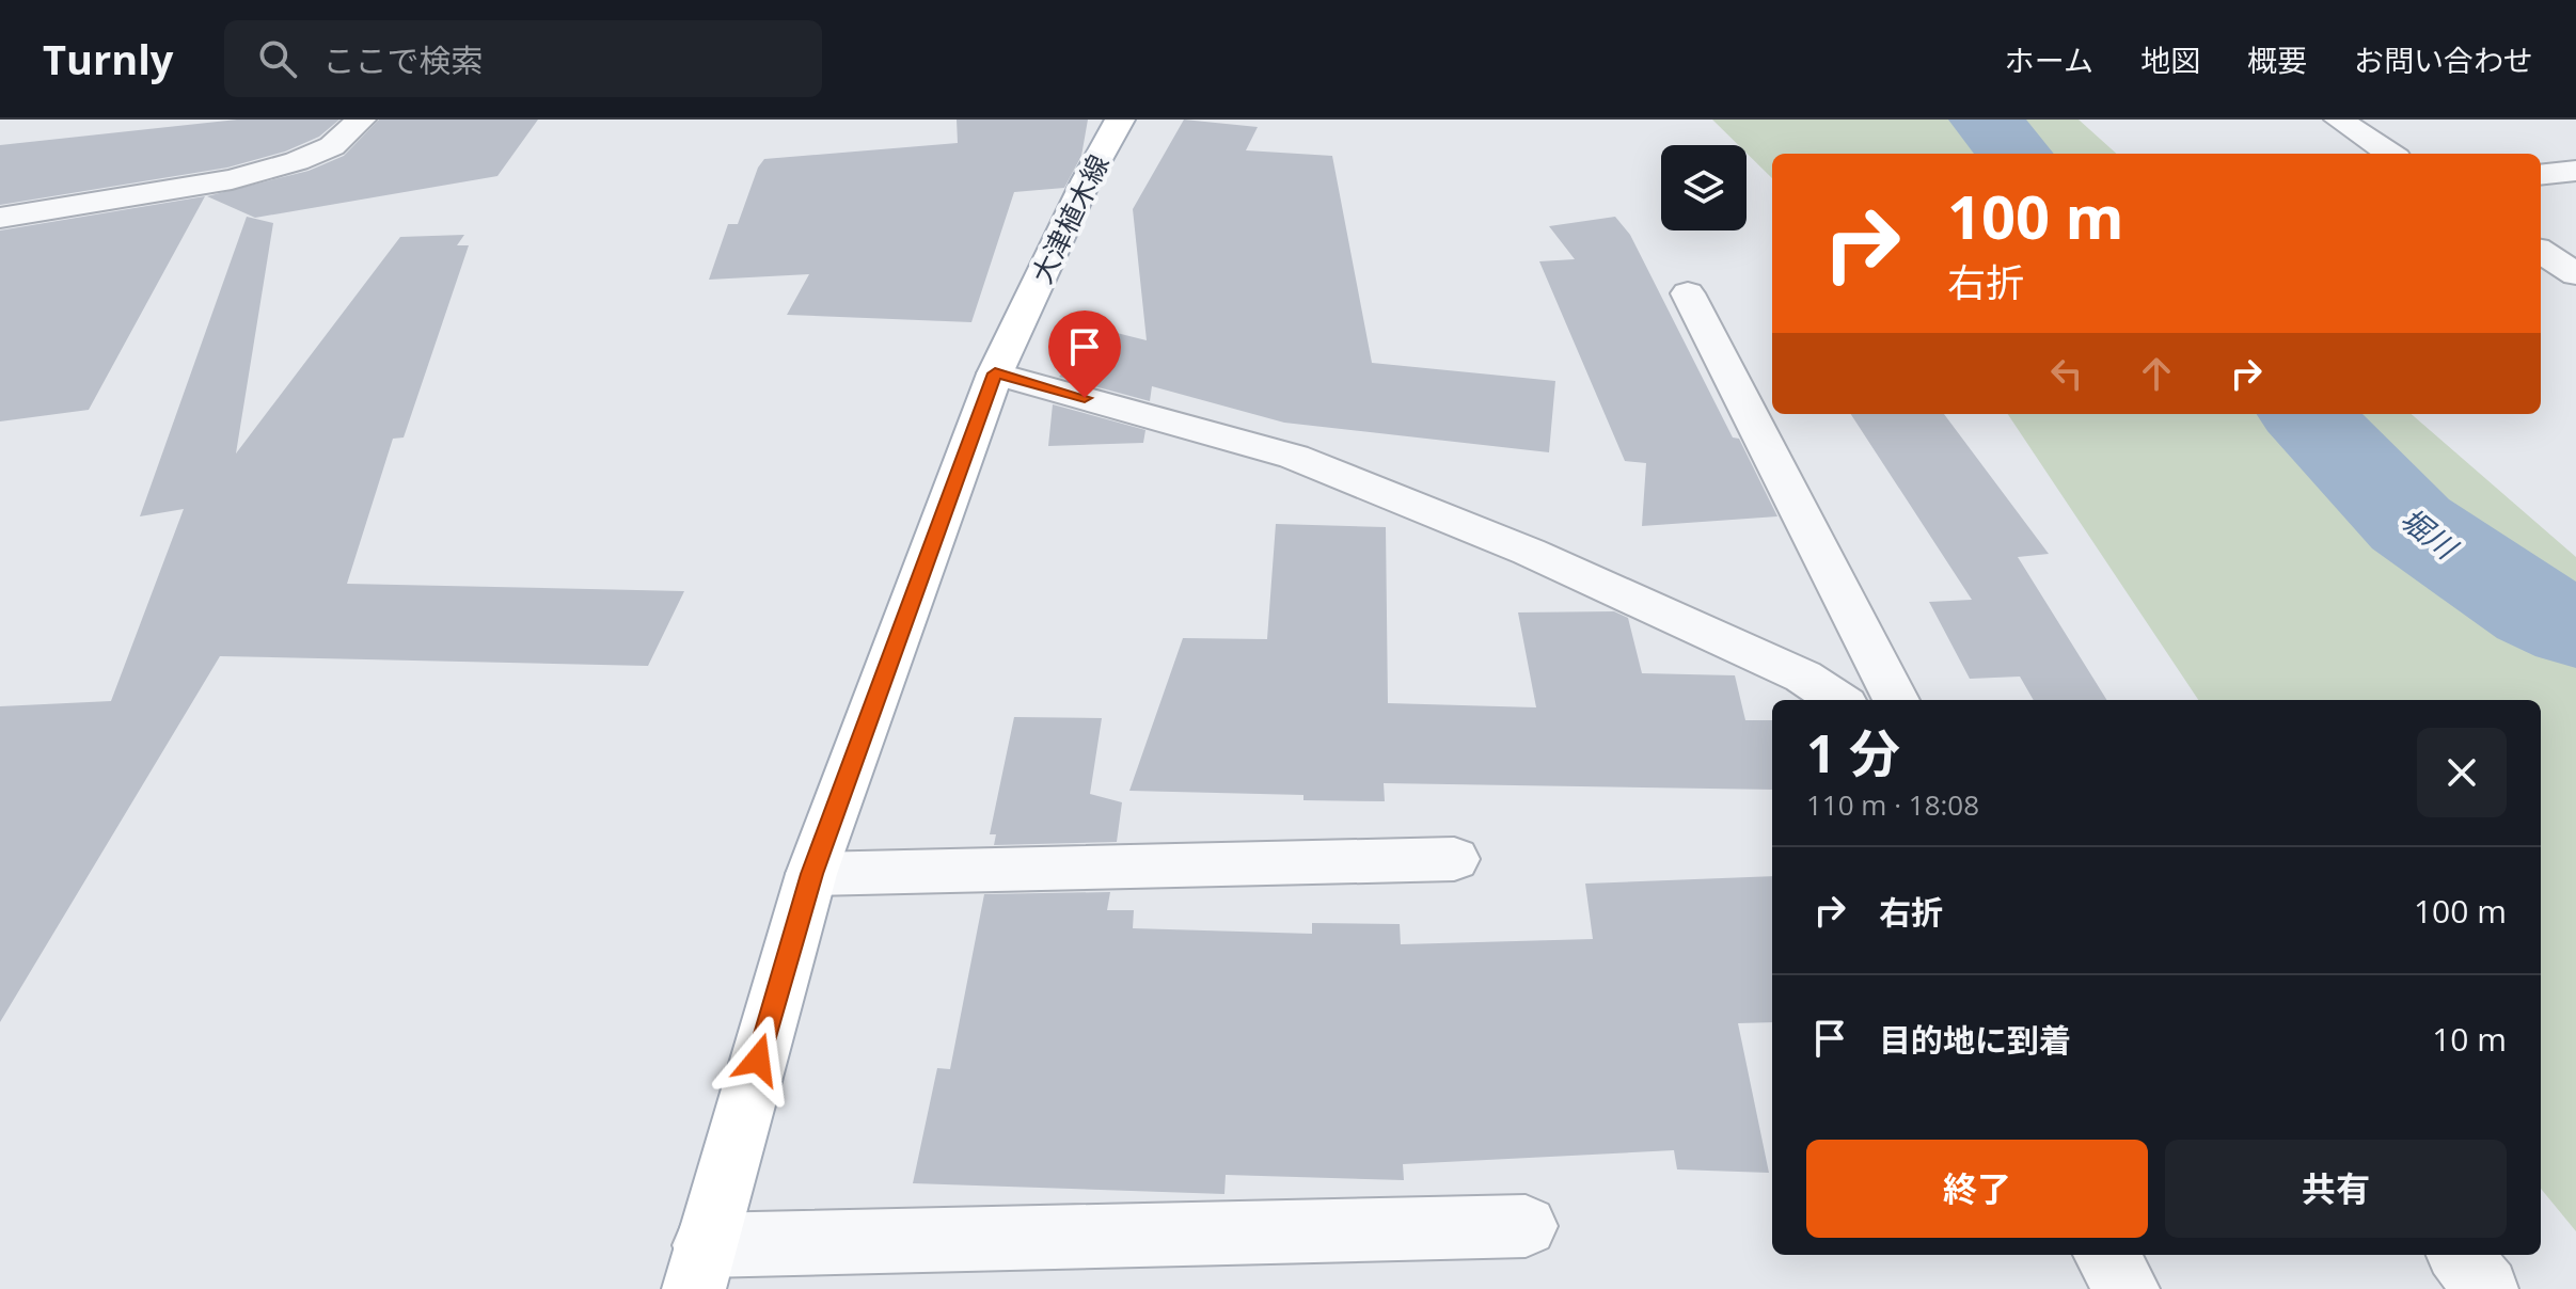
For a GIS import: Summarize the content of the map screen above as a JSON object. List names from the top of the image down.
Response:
{
  "streets": {
    "main road": ["大津植木線"]
  },
  "water": ["堀川"],
  "page": {
    "header": "Turnly",
    "search": "ここで検索",
    "nav": [
      "ホーム",
      "地図",
      "概要",
      "お問い合わせ"
    ],
    "turn": ["100 m", "右折"],
    "heading": ["1 分", "110 m · 18:08"],
    "list": [
      {
        "name": "右折",
        "value": "100 m"
      },
      {
        "name": "目的地に到着",
        "value": "10 m"
      }
    ],
    "buttons": ["終了", "共有"]
  }
}
